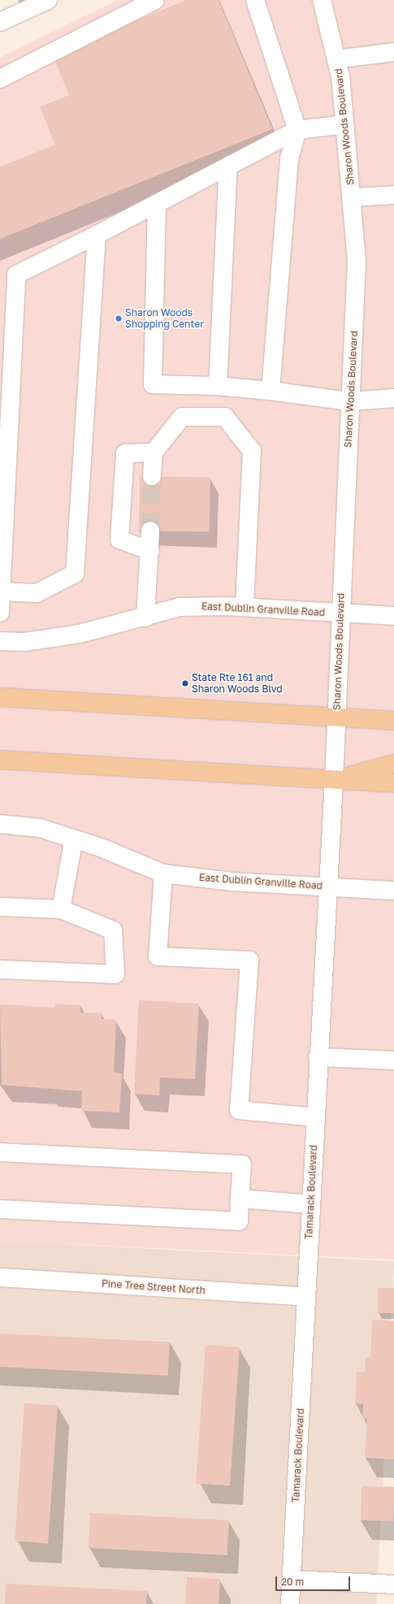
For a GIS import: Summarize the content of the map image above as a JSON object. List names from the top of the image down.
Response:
{
  "streets": {
    "street": [
      "Sharon Woods Boulevard",
      "East Dublin Granville Road",
      "Tamarack Boulevard",
      "Pine Tree Street North"
    ]
  },
  "crossings": [
    ["Sharon Woods Boulevard", "East Dublin Granville Road"],
    ["Sharon Woods Boulevard", "Tamarack Boulevard"],
    ["East Dublin Granville Road", "Tamarack Boulevard"],
    ["Tamarack Boulevard", "Pine Tree Street North"]
  ],
  "places": ["Sharon Woods Shopping Center", "State Rte 161 and Sharon Woods Blvd"],
  "scale_bar": "20 m"
}
